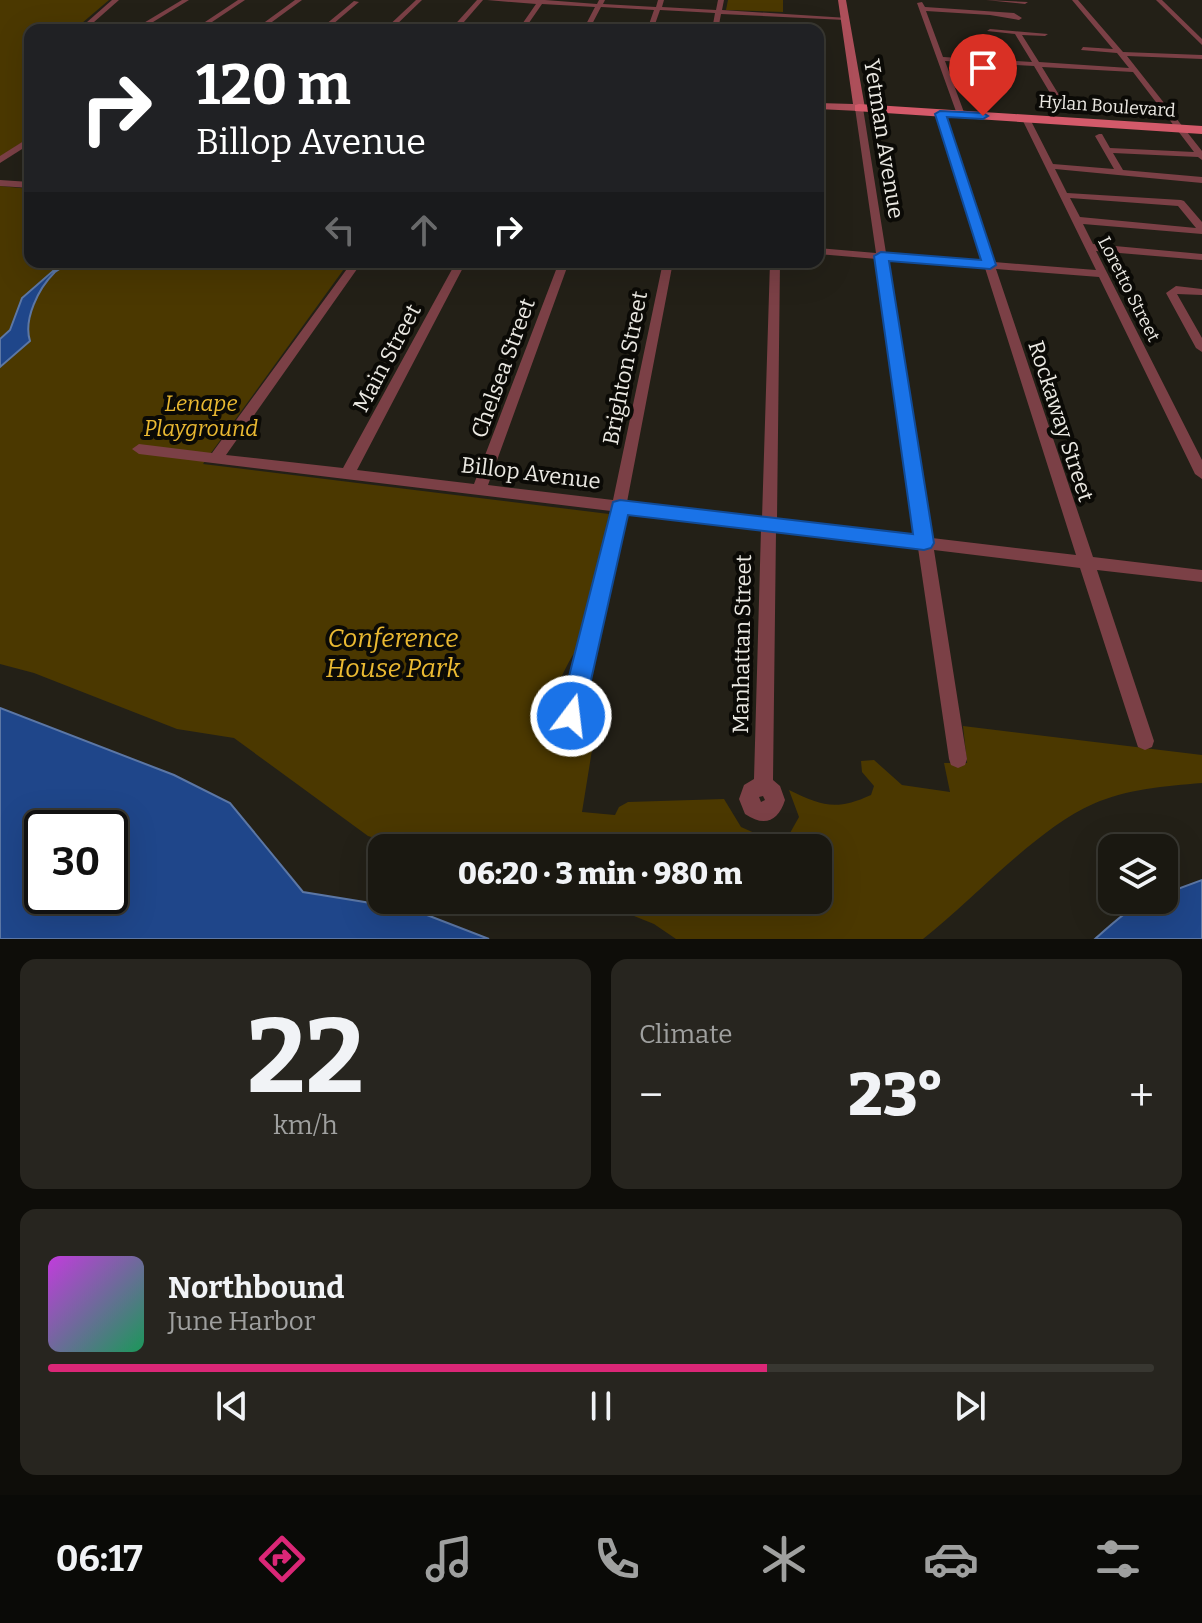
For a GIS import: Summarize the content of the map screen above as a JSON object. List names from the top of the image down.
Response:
{
  "streets": {
    "main road": ["Hylan Boulevard"],
    "street": [
      "Yetman Avenue",
      "Loretto Street",
      "Main Street",
      "Chelsea Street",
      "Brighton Street",
      "Rockaway Street",
      "Billop Avenue",
      "Manhattan Street"
    ]
  },
  "crossings": [
    ["Hylan Boulevard", "Yetman Avenue"],
    ["Hylan Boulevard", "Loretto Street"],
    ["Hylan Boulevard", "Rockaway Street"],
    ["Yetman Avenue", "Billop Avenue"],
    ["Main Street", "Billop Avenue"],
    ["Chelsea Street", "Billop Avenue"],
    ["Brighton Street", "Billop Avenue"],
    ["Rockaway Street", "Billop Avenue"],
    ["Billop Avenue", "Manhattan Street"]
  ],
  "parks": ["Lenape Playground", "Conference House Park"],
  "page": {
    "turn": ["120 m", "Billop Avenue"],
    "limit": "30",
    "trip": "06:20 · 3 min · 980 m",
    "tile": [
      ["22", "km/h"],
      "Climate"
    ],
    "heat": ["−", "23°", "+"],
    "song": ["Northbound", "June Harbor"],
    "tabs": "06:17"
  }
}
